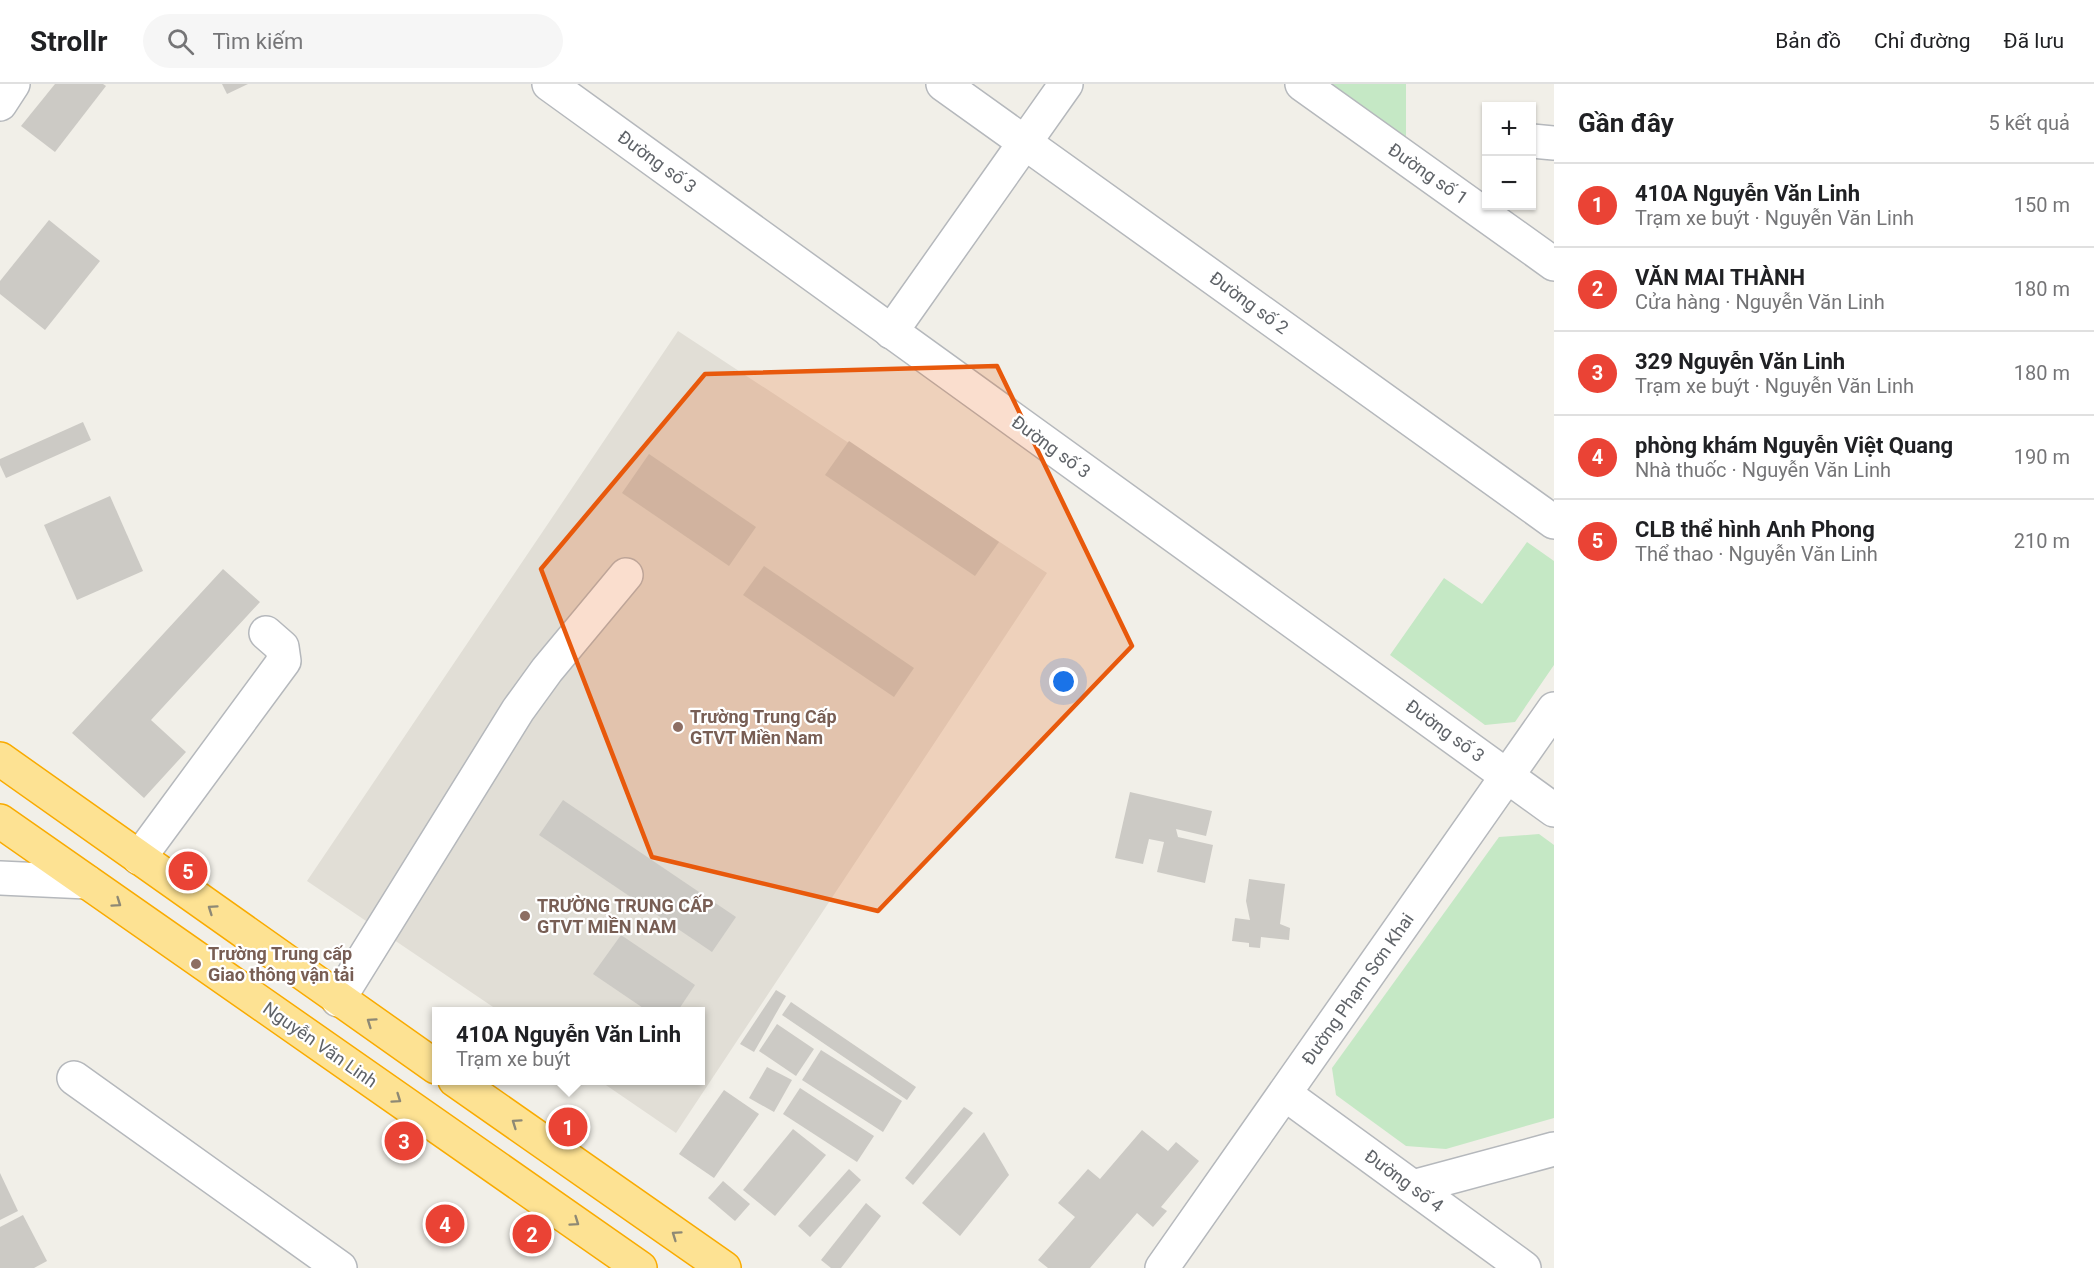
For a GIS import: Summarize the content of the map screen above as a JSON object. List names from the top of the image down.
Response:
{
  "streets": {
    "highway": ["Nguyễn Văn Linh"],
    "street": [
      "Đường số 3",
      "Đường số 1",
      "Đường số 2",
      "Đường Phạm Sơn Khai",
      "Đường số 4"
    ]
  },
  "crossings": [
    ["Đường số 3", "Đường Phạm Sơn Khai"],
    ["Đường Phạm Sơn Khai", "Đường số 4"]
  ],
  "places": ["Trường Trung Cấp GTVT Miền Nam", "TRƯỜNG TRUNG CẤP GTVT MIỀN NAM", "Trường Trung cấp Giao thông vận tải"],
  "page": {
    "header": "Strollr",
    "search": "Tìm kiếm",
    "nav": ["Bản đồ", "Chỉ đường", "Đã lưu"],
    "heading": ["Gần đây", "5 kết quả"],
    "map_buttons": ["+", "−"],
    "list": [
      {
        "mark": "1",
        "name": "410A Nguyễn Văn Linh",
        "note": "Trạm xe buýt · Nguyễn Văn Linh",
        "value": "150 m"
      },
      {
        "mark": "2",
        "name": "VĂN MAI THÀNH",
        "note": "Cửa hàng · Nguyễn Văn Linh",
        "value": "180 m"
      },
      {
        "mark": "3",
        "name": "329 Nguyễn Văn Linh",
        "note": "Trạm xe buýt · Nguyễn Văn Linh",
        "value": "180 m"
      },
      {
        "mark": "4",
        "name": "phòng khám Nguyễn Việt Quang",
        "note": "Nhà thuốc · Nguyễn Văn Linh",
        "value": "190 m"
      },
      {
        "mark": "5",
        "name": "CLB thể hình Anh Phong",
        "note": "Thể thao · Nguyễn Văn Linh",
        "value": "210 m"
      }
    ],
    "pins": [
      "5",
      "1",
      "3",
      "4",
      "2"
    ],
    "popup": ["410A Nguyễn Văn Linh", "Trạm xe buýt"]
  }
}
